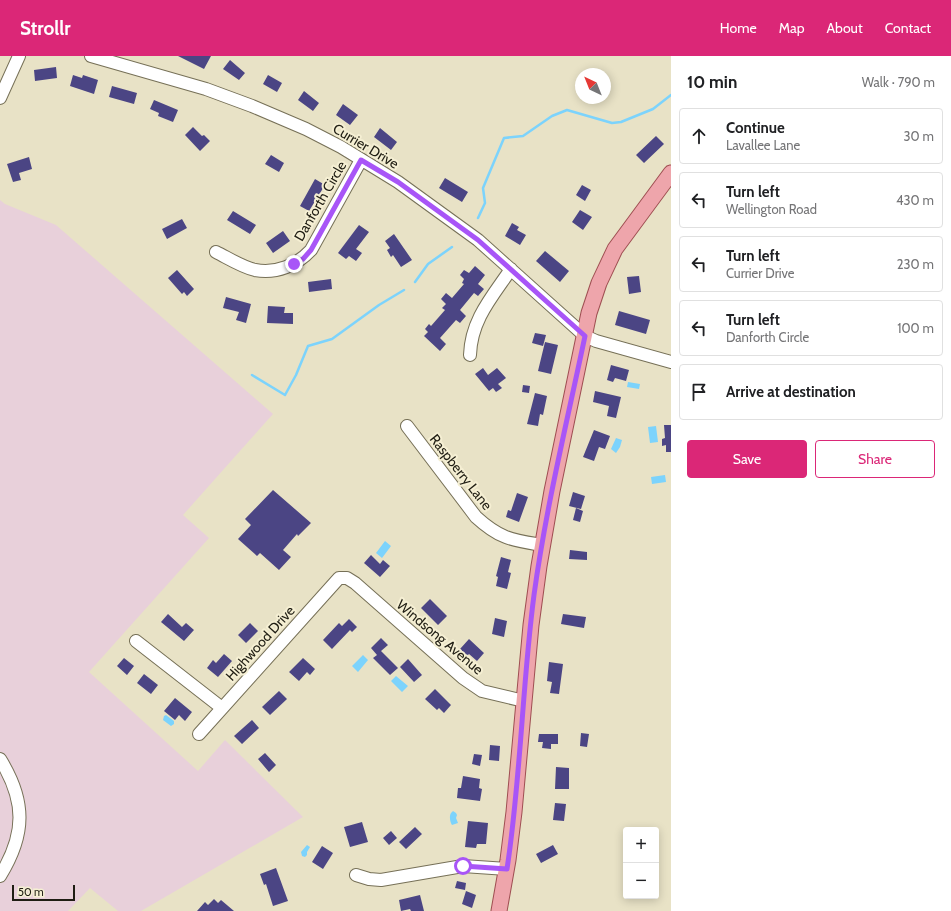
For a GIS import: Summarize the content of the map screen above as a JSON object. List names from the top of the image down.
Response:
{
  "streets": {
    "street": [
      "Currier Drive",
      "Danforth Circle",
      "Raspberry Lane",
      "Windsong Avenue",
      "Highwood Drive"
    ]
  },
  "crossings": [
    ["Currier Drive", "Danforth Circle"],
    ["Windsong Avenue", "Highwood Drive"]
  ],
  "scale_bar": "50 m",
  "north": "top left",
  "page": {
    "header": "Strollr",
    "nav": [
      "Home",
      "Map",
      "About",
      "Contact"
    ],
    "heading": ["10 min", "Walk · 790 m"],
    "list": [
      ["Continue", "Lavallee Lane", "30 m"],
      ["Turn left", "Wellington Road", "430 m"],
      ["Turn left", "Currier Drive", "230 m"],
      ["Turn left", "Danforth Circle", "100 m"],
      "Arrive at destination"
    ],
    "buttons": ["Save", "Share"],
    "map_buttons": ["+", "−"],
    "scale": "50 m"
  }
}
